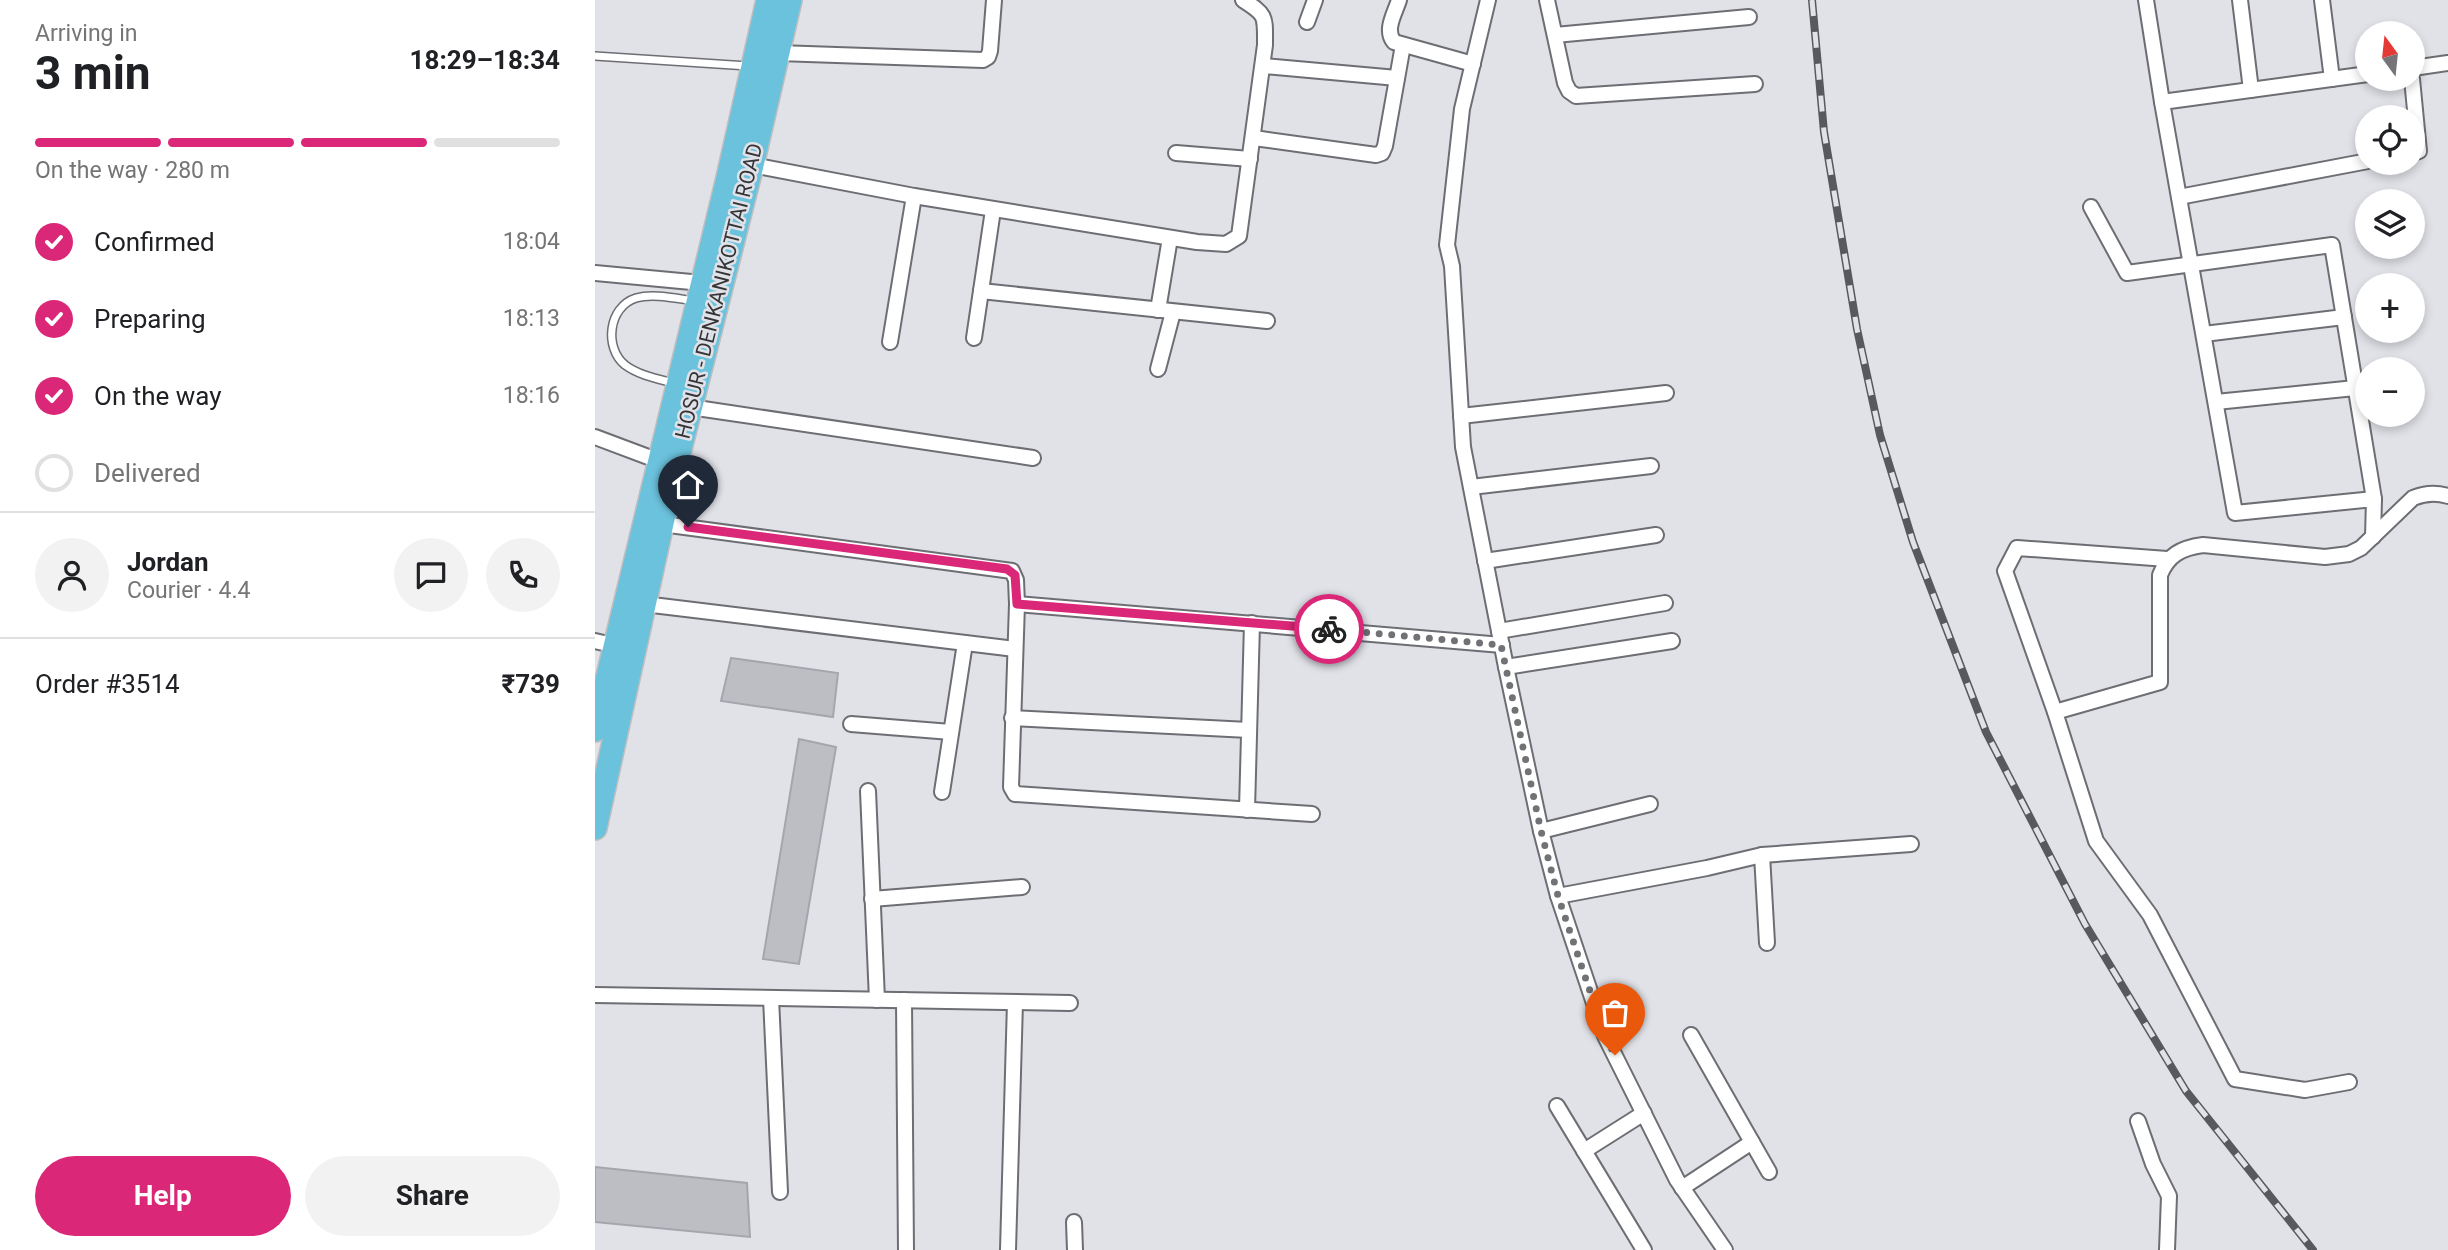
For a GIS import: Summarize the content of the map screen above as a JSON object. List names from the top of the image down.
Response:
{
  "streets": {
    "main road": ["HOSUR - DENKANIKOTTAI ROAD"]
  },
  "north": "top",
  "page": {
    "heading": ["3 min", "Arriving in", "18:29–18:34"],
    "panel": [
      "Jordan",
      "Courier · 4.4",
      "Order #3514",
      "₹739"
    ],
    "map_buttons": ["+", "−"],
    "bar": "On the way · 280 m",
    "list": [
      ["Confirmed", "18:04"],
      ["Preparing", "18:13"],
      ["On the way", "18:16"],
      "Delivered"
    ],
    "buttons": ["Help", "Share"]
  }
}
